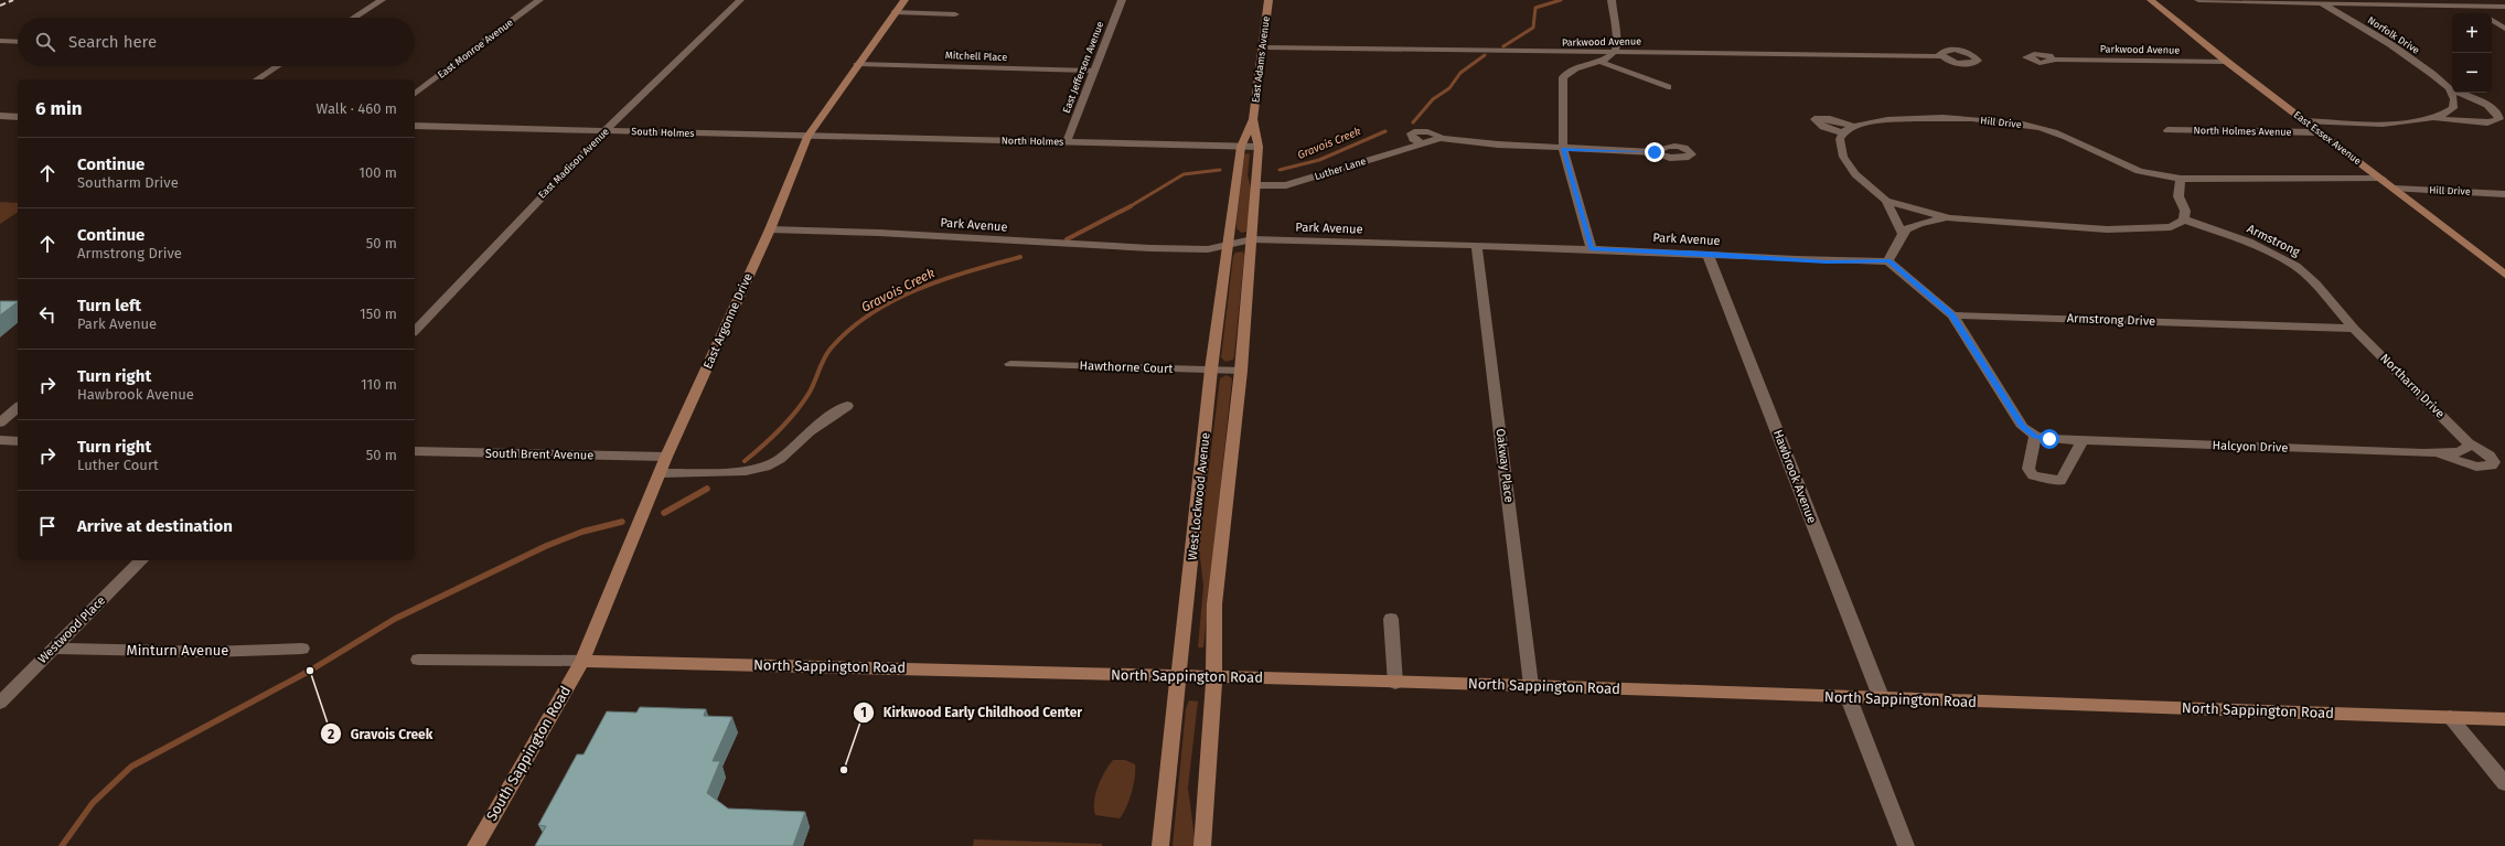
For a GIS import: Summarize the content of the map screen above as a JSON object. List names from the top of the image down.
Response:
{
  "streets": {
    "street": [
      "Norfolk Drive",
      "Parkwood Avenue",
      "East Monroe Avenue",
      "Mitchell Place",
      "East Adams Avenue",
      "East Jefferson Avenue",
      "Hill Drive",
      "North Holmes Avenue",
      "South Holmes",
      "East Essex Avenue",
      "North Holmes",
      "East Madison Avenue",
      "Luther Lane",
      "Park Avenue",
      "Armstrong",
      "Armstrong Drive",
      "East Argonne Drive",
      "Hawthorne Court",
      "Northarm Drive",
      "Halcyon Drive",
      "South Brent Avenue",
      "Oakway Place",
      "Hawbrook Avenue",
      "West Lockwood Avenue",
      "Westwood Place",
      "Minturn Avenue",
      "North Sappington Road",
      "South Sappington Road"
    ]
  },
  "crossings": [
    ["Norfolk Drive", "East Essex Avenue"],
    ["Parkwood Avenue", "East Adams Avenue"],
    ["Parkwood Avenue", "East Essex Avenue"],
    ["Mitchell Place", "East Jefferson Avenue"],
    ["Mitchell Place", "East Argonne Drive"],
    ["East Adams Avenue", "North Holmes"],
    ["East Adams Avenue", "West Lockwood Avenue"],
    ["East Jefferson Avenue", "North Holmes"],
    ["Hill Drive", "East Essex Avenue"],
    ["North Holmes Avenue", "East Essex Avenue"],
    ["South Holmes", "North Holmes"],
    ["South Holmes", "East Madison Avenue"],
    ["South Holmes", "East Argonne Drive"],
    ["North Holmes", "East Argonne Drive"],
    ["North Holmes", "West Lockwood Avenue"],
    ["Park Avenue", "East Argonne Drive"],
    ["Park Avenue", "Oakway Place"],
    ["Park Avenue", "Hawbrook Avenue"],
    ["Park Avenue", "West Lockwood Avenue"],
    ["Armstrong", "Armstrong Drive"],
    ["Armstrong", "Northarm Drive"],
    ["Armstrong Drive", "Northarm Drive"],
    ["East Argonne Drive", "South Brent Avenue"],
    ["East Argonne Drive", "North Sappington Road"],
    ["East Argonne Drive", "South Sappington Road"],
    ["Hawthorne Court", "West Lockwood Avenue"],
    ["Northarm Drive", "Halcyon Drive"],
    ["Oakway Place", "North Sappington Road"],
    ["Hawbrook Avenue", "North Sappington Road"],
    ["West Lockwood Avenue", "North Sappington Road"],
    ["Westwood Place", "Minturn Avenue"],
    ["North Sappington Road", "South Sappington Road"]
  ],
  "water": ["Gravois Creek"],
  "places": ["Gravois Creek", "Kirkwood Early Childhood Center"],
  "page": {
    "map_buttons": ["+", "−"],
    "search": "Search here",
    "heading": ["6 min", "Walk · 460 m"],
    "list": [
      ["Continue", "Southarm Drive", "100 m"],
      ["Continue", "Armstrong Drive", "50 m"],
      ["Turn left", "Park Avenue", "150 m"],
      ["Turn right", "Hawbrook Avenue", "110 m"],
      ["Turn right", "Luther Court", "50 m"],
      "Arrive at destination"
    ]
  }
}
